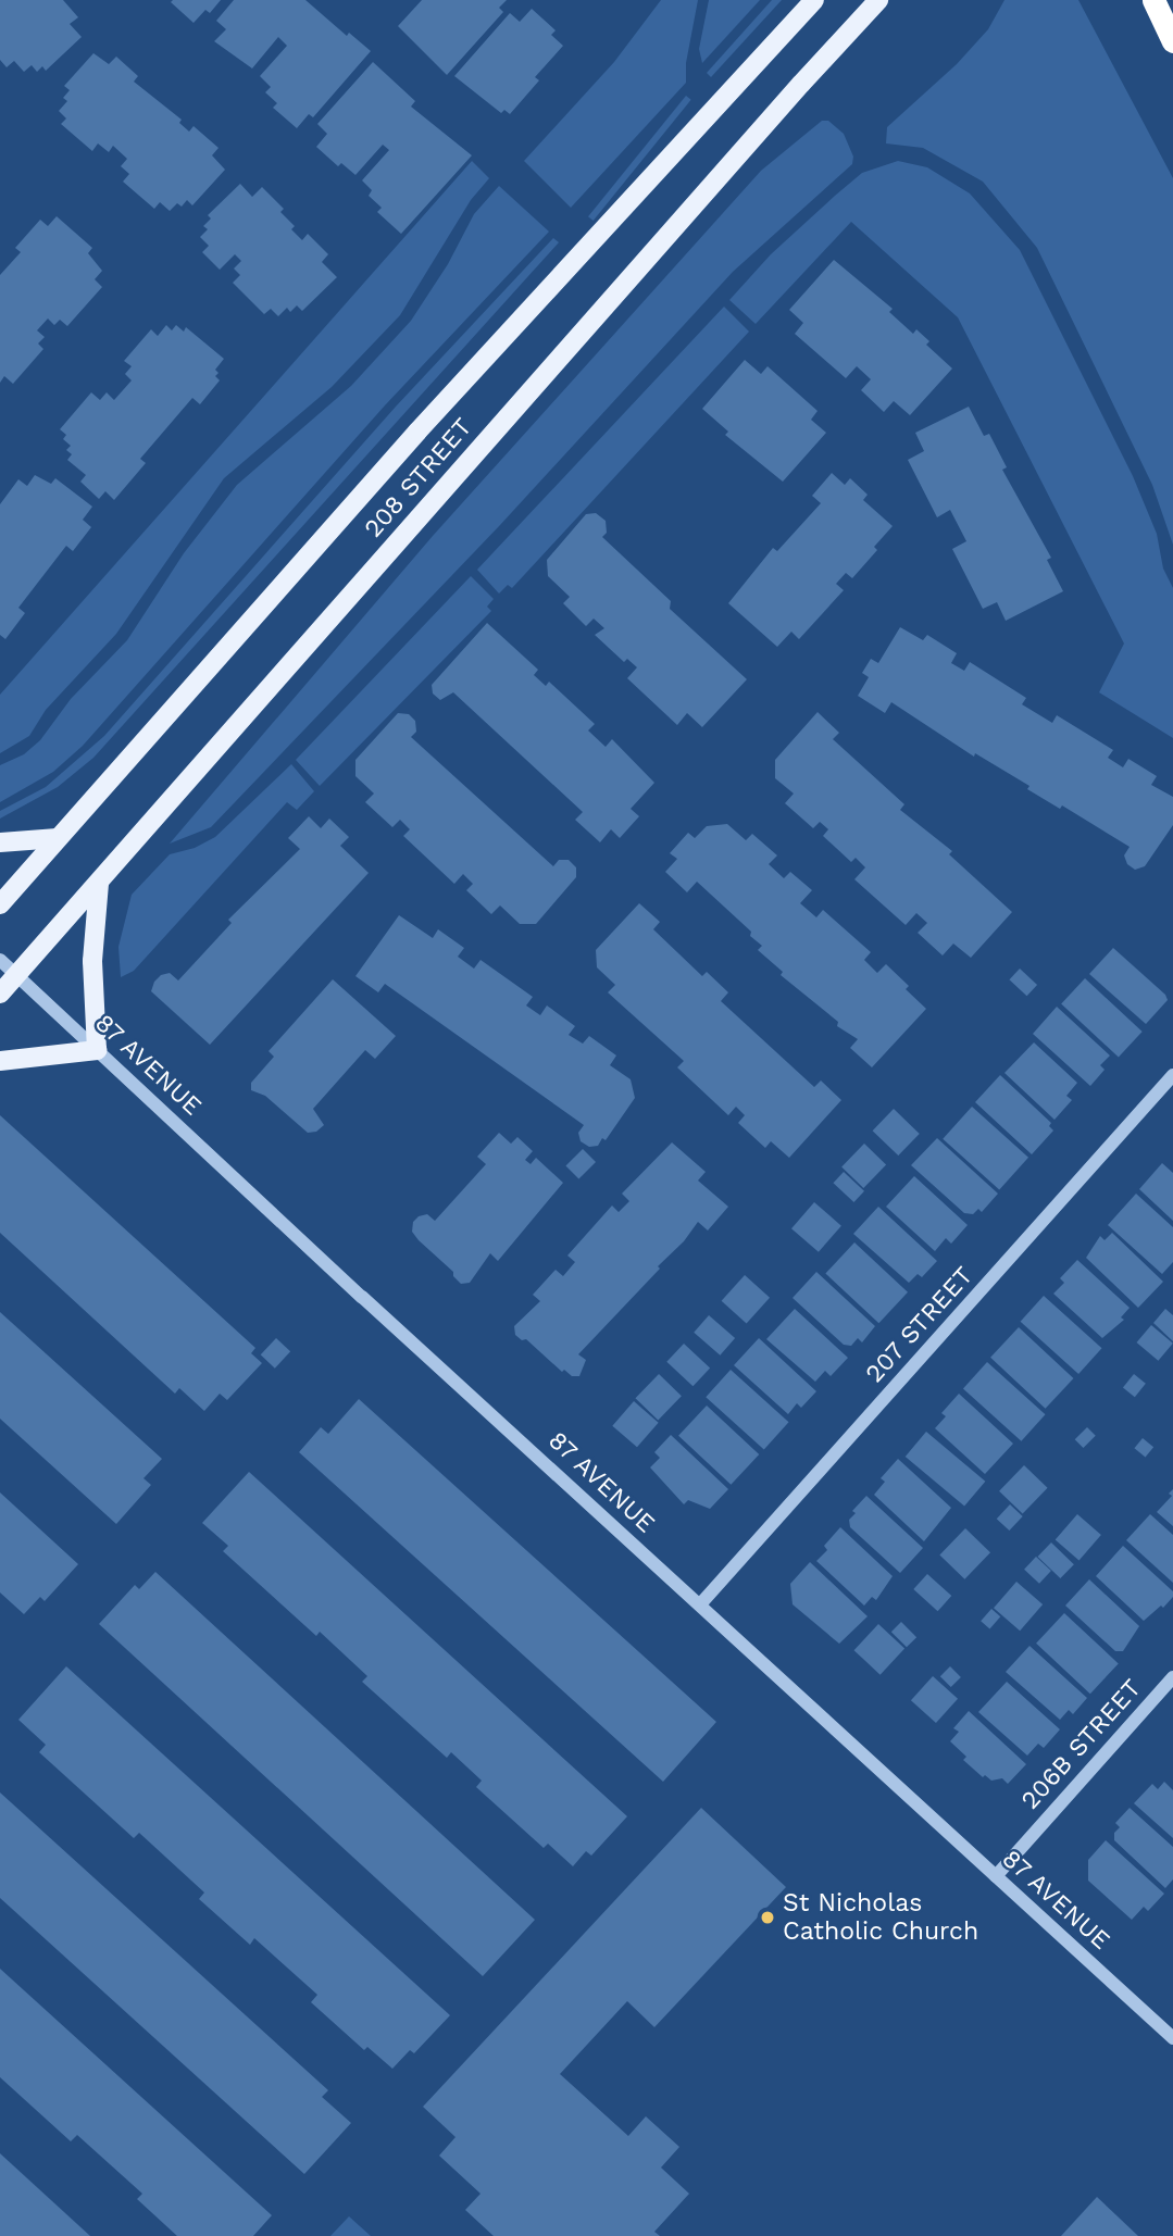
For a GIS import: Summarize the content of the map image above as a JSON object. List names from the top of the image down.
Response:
{
  "streets": {
    "main road": ["208 STREET"],
    "street": ["87 AVENUE", "207 STREET", "206B STREET"]
  },
  "crossings": [
    ["208 STREET", "87 AVENUE"],
    ["87 AVENUE", "207 STREET"],
    ["87 AVENUE", "206B STREET"]
  ],
  "places": ["St Nicholas Catholic Church"]
}
